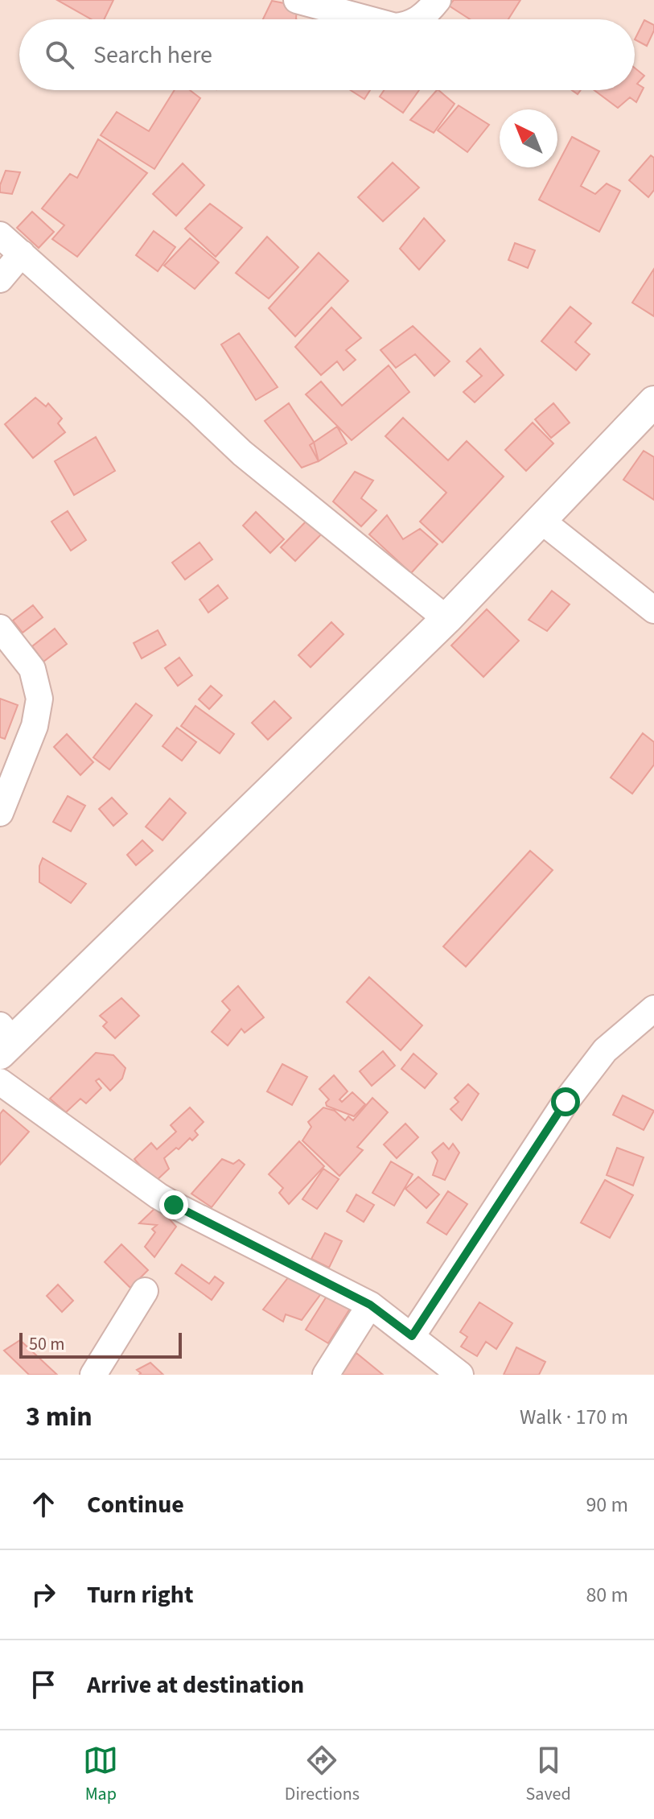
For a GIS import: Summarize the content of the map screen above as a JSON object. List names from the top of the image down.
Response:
{
  "scale_bar": "50 m",
  "north": "top left",
  "page": {
    "search": "Search here",
    "scale": "50 m",
    "heading": ["3 min", "Walk · 170 m"],
    "list": [
      ["Continue", "90 m"],
      ["Turn right", "80 m"],
      "Arrive at destination"
    ],
    "nav": ["Map", "Directions", "Saved"]
  }
}
